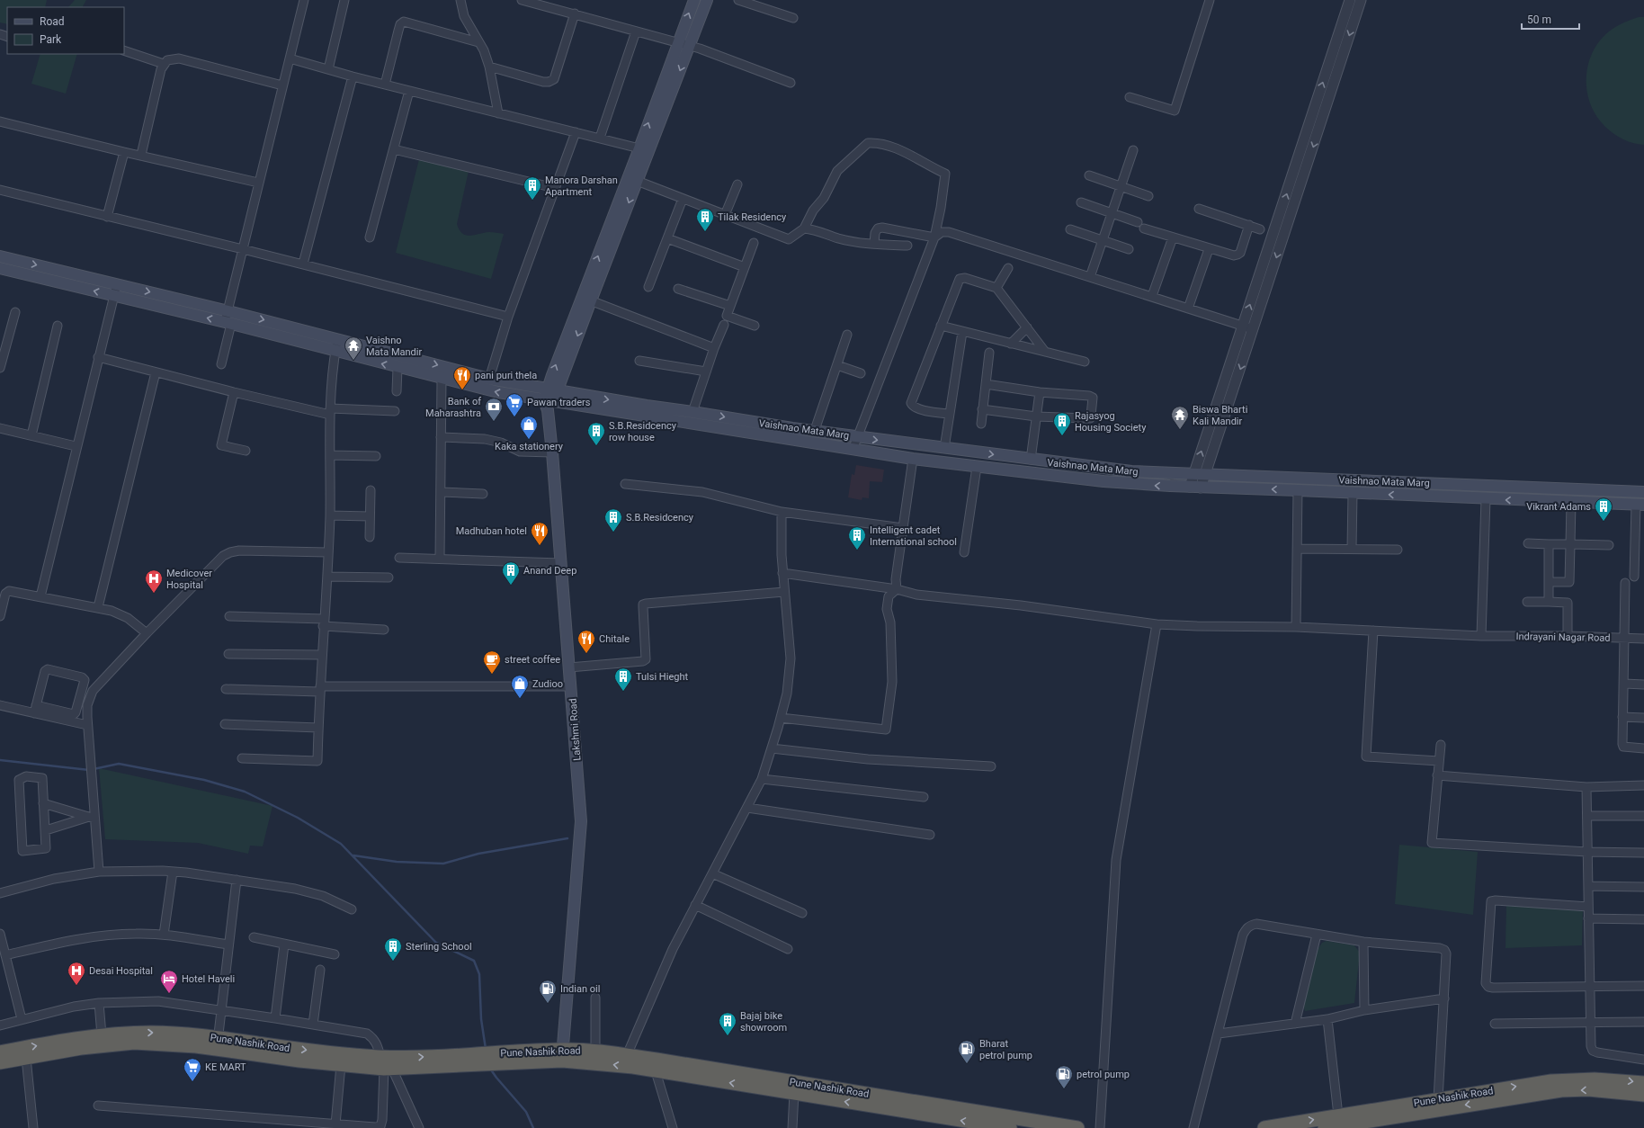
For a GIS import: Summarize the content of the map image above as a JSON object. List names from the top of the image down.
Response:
{
  "streets": {
    "highway": ["Pune Nashik Road"],
    "main road": ["Vaishnao Mata Marg", "Lakshmi Road"],
    "street": ["Indrayani Nagar Road"]
  },
  "crossings": [
    ["Vaishnao Mata Marg", "Lakshmi Road"],
    ["Lakshmi Road", "Pune Nashik Road"]
  ],
  "places": {
    "building": [
      "Manora Darshan Apartment",
      "Tilak Residency",
      "Rajasyog Housing Society",
      "S.B.Residcency row house",
      "Vikrant Adams",
      "S.B.Residcency",
      "Intelligent cadet International school",
      "Anand Deep",
      "Tulsi Hieght",
      "Sterling School",
      "Bajaj bike showroom"
    ],
    "temple": ["Vaishno Mata Mandir", "Biswa Bharti Kali Mandir"],
    "restaurant": ["pani puri thela", "Madhuban hotel", "Chitale"],
    "supermarket": ["Pawan traders", "KE MART"],
    "bank": ["Bank of Maharashtra"],
    "shop": ["Kaka stationery", "Zudioo"],
    "hospital": ["Medicover Hospital", "Desai Hospital"],
    "cafe": ["street coffee"],
    "hotel": ["Hotel Haveli"],
    "fuel station": ["Indian oil", "Bharat petrol pump", "petrol pump"]
  },
  "legend": ["Road", "Park"],
  "scale_bar": "50 m"
}
